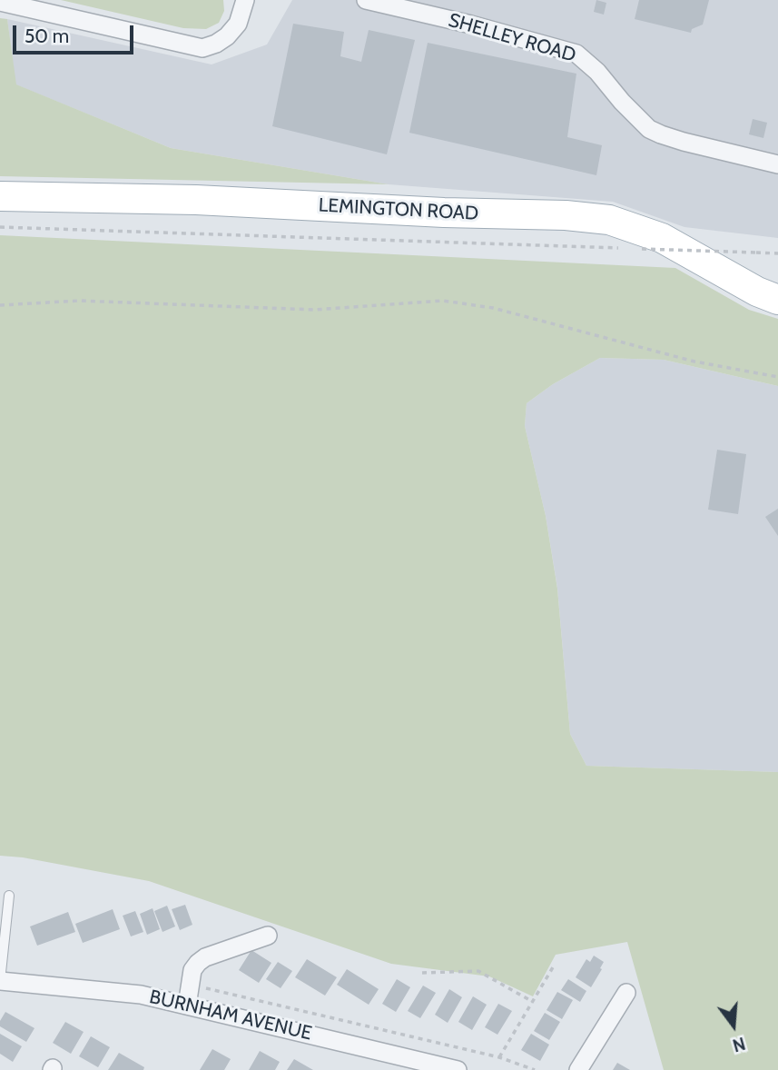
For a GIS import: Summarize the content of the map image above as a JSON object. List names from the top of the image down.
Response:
{
  "streets": {
    "main road": ["LEMINGTON ROAD"],
    "street": ["SHELLEY ROAD", "BURNHAM AVENUE"]
  },
  "scale_bar": "50 m",
  "north": "bottom"
}
